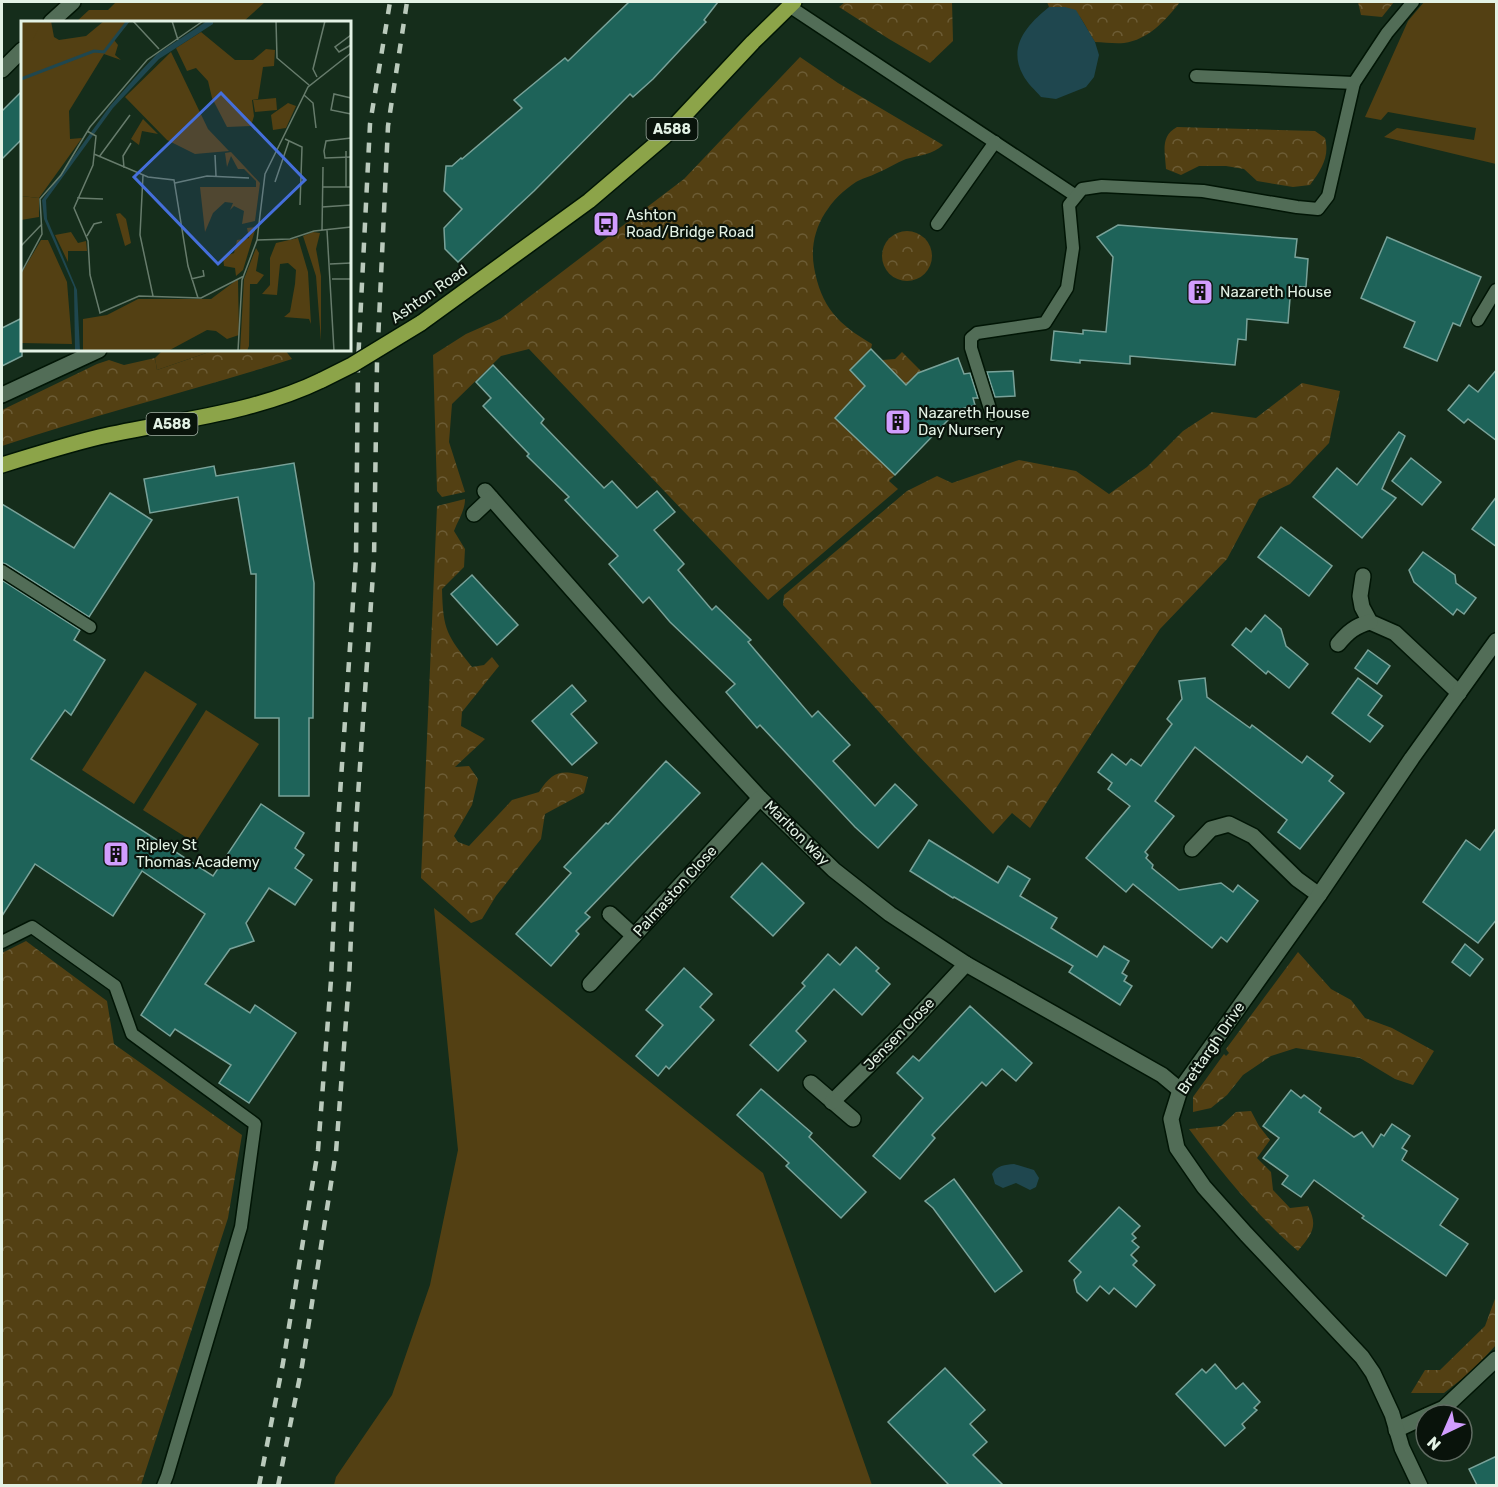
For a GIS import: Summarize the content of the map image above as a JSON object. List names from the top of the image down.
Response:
{
  "streets": {
    "main road": ["A588", "Ashton Road"],
    "street": [
      "Marlton Way",
      "Palmaston Close",
      "Jensen Close",
      "Brettargh Drive"
    ]
  },
  "crossings": [
    ["Marlton Way", "Palmaston Close"],
    ["Marlton Way", "Jensen Close"],
    ["Marlton Way", "Brettargh Drive"]
  ],
  "places": {
    "bus stop": ["Ashton Road/Bridge Road"],
    "building": ["Nazareth House", "Nazareth House Day Nursery", "Ripley St Thomas Academy"]
  },
  "north": "bottom left"
}
